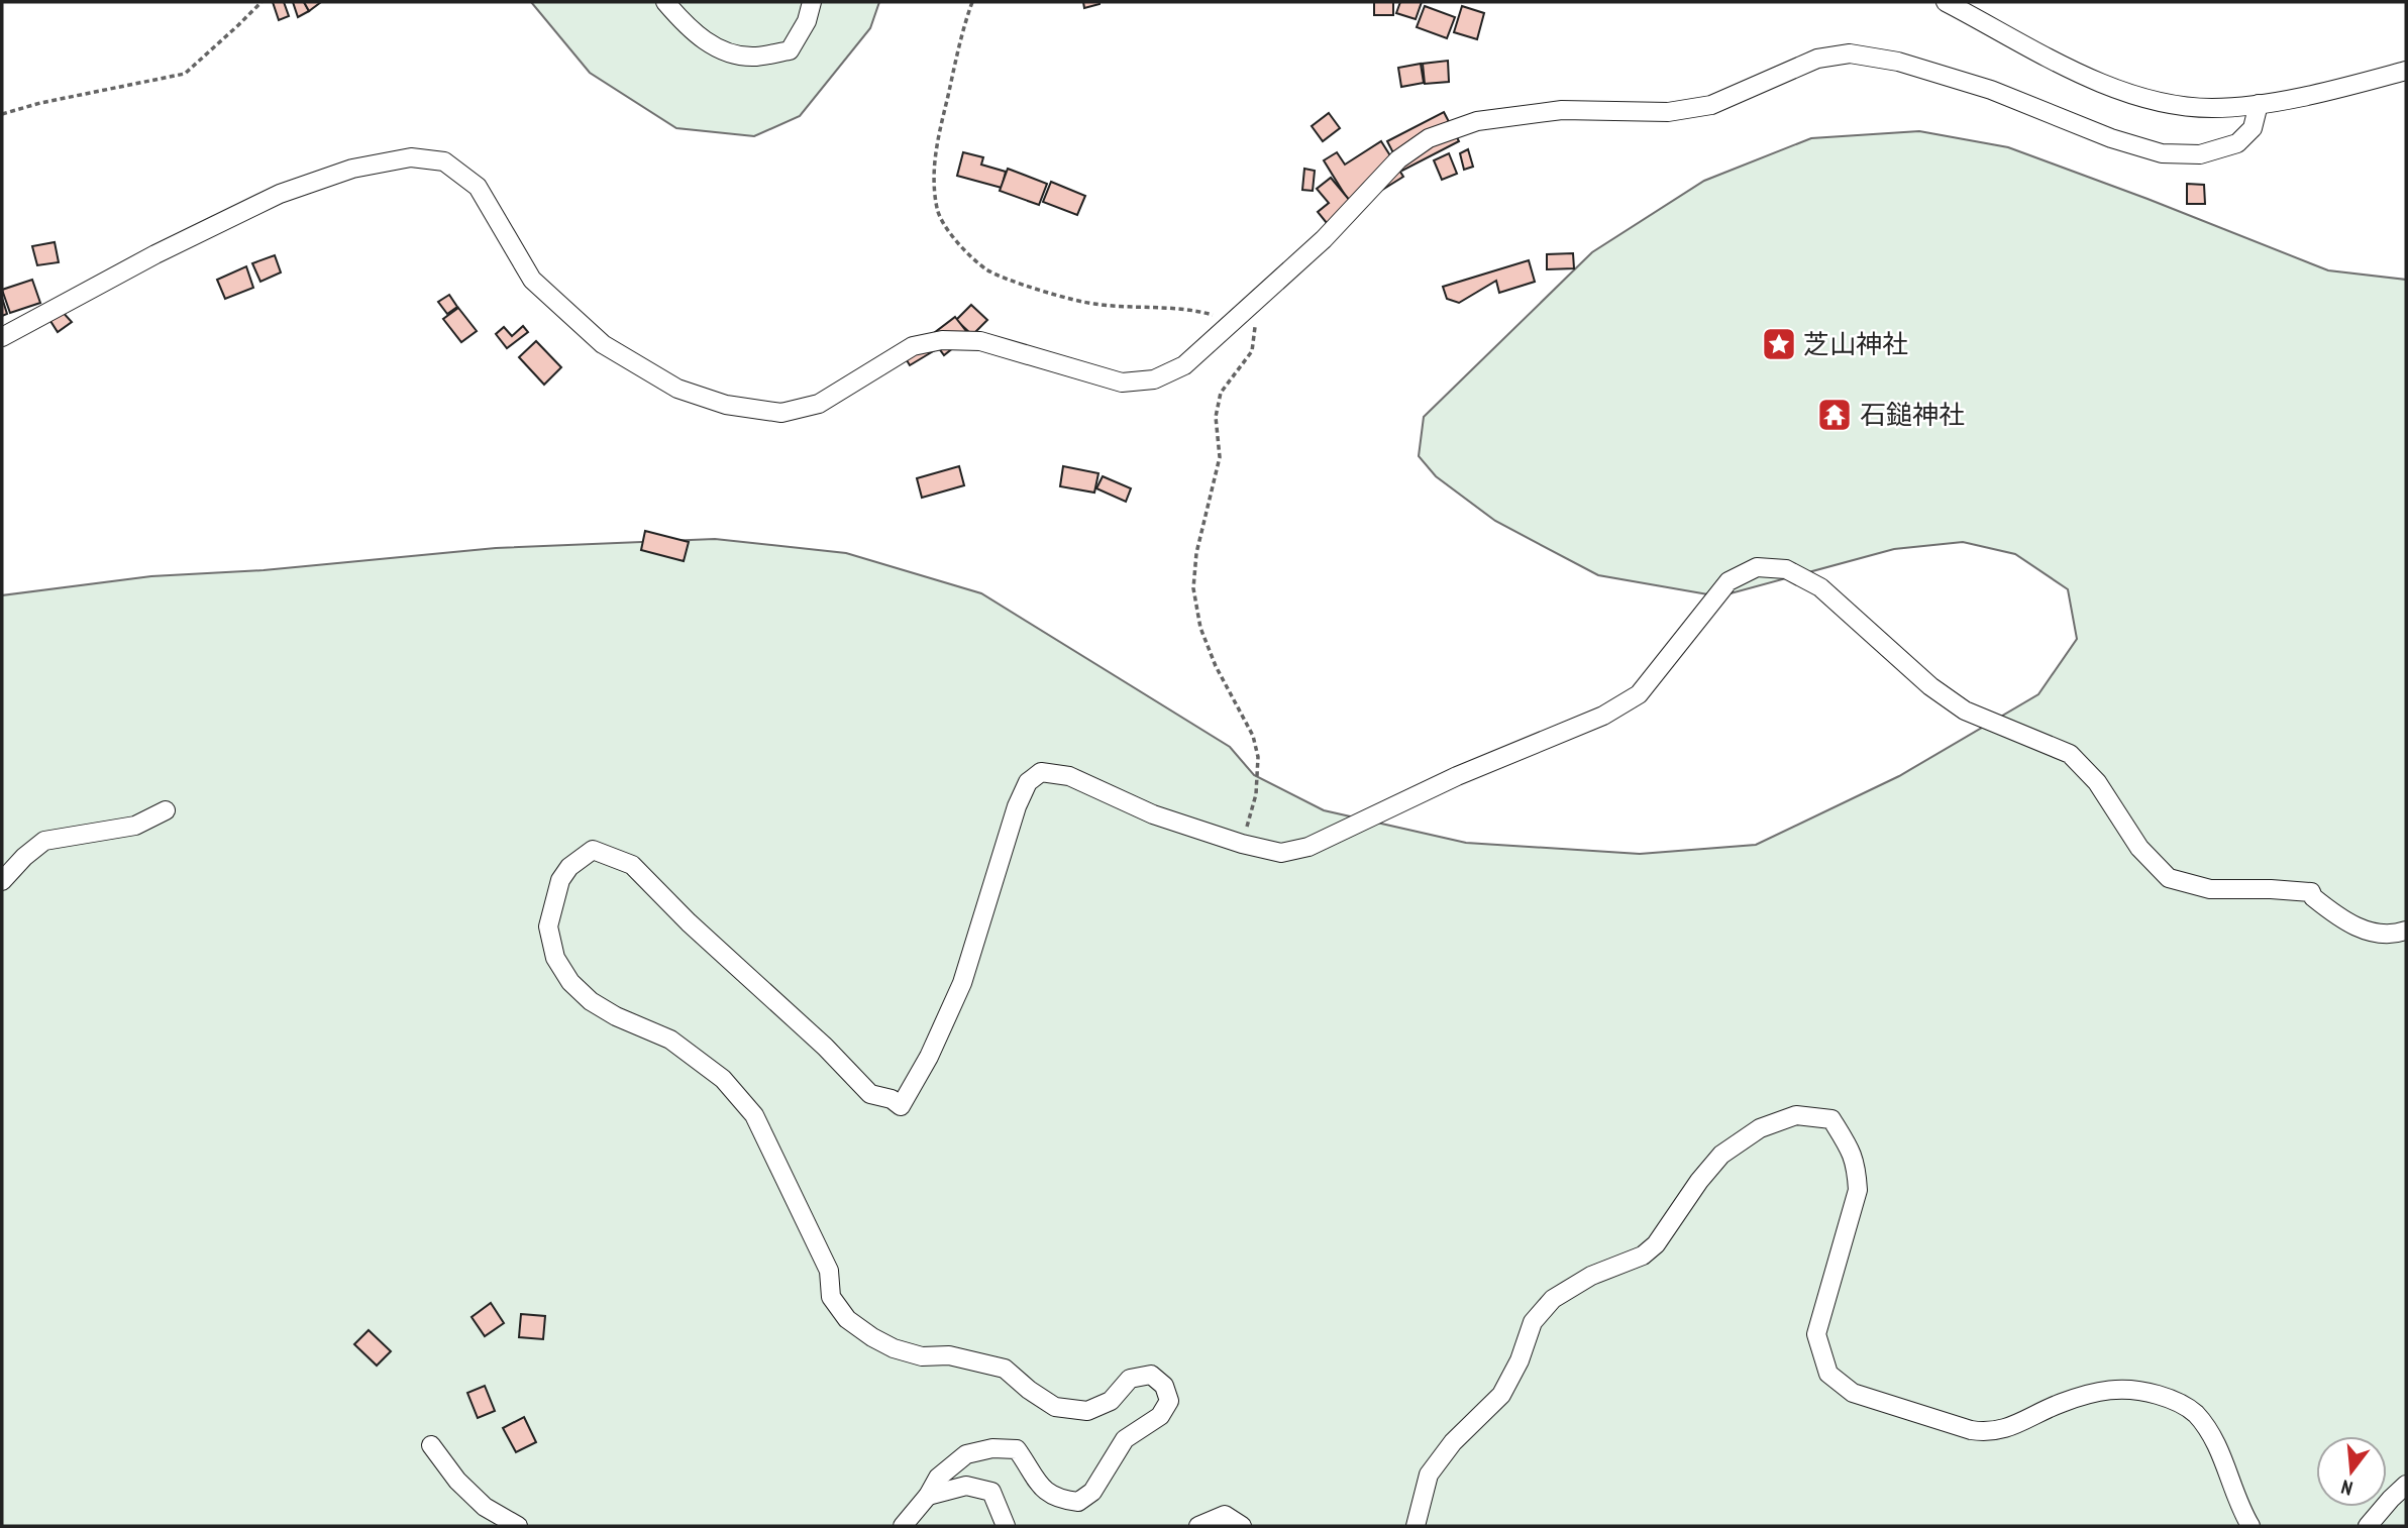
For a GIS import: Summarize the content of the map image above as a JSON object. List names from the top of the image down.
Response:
{
  "places": {
    "place": ["芝山神社"],
    "temple": ["石鎚神社"]
  },
  "north": "bottom"
}
